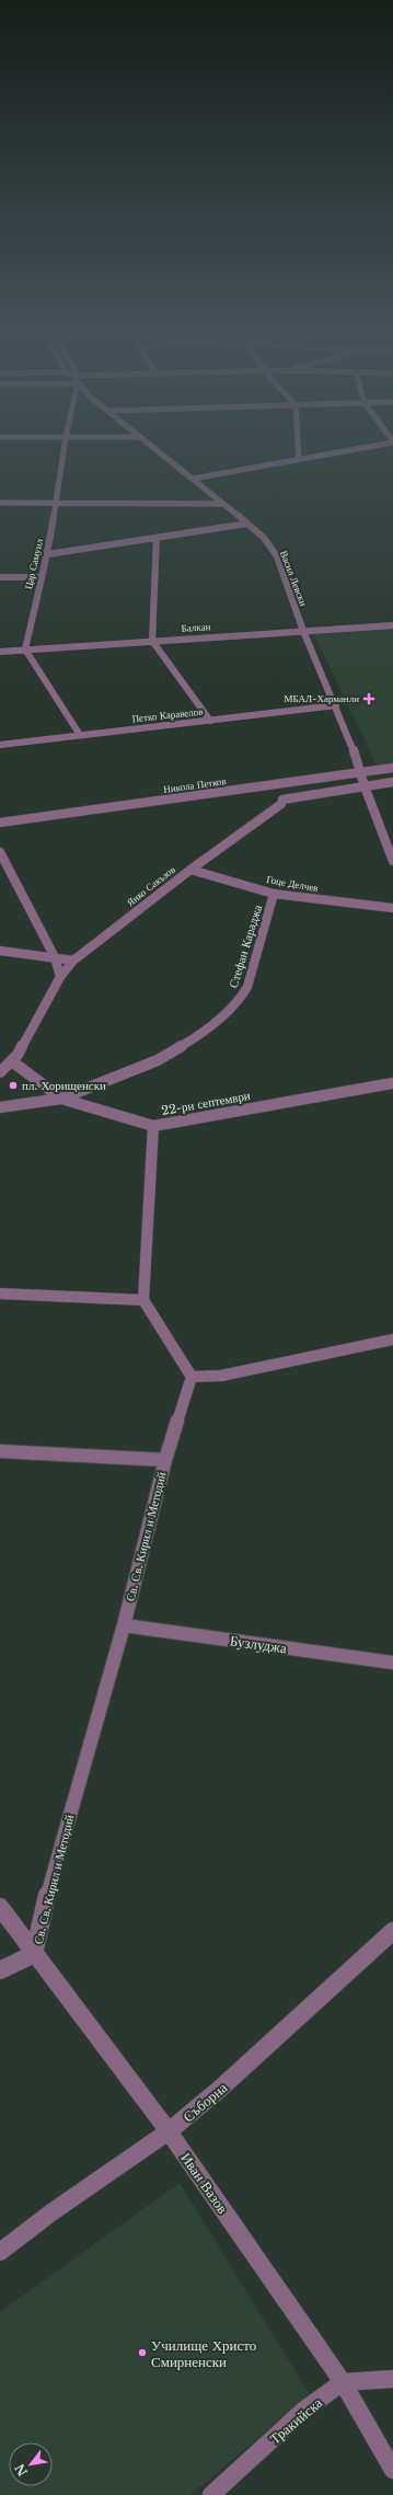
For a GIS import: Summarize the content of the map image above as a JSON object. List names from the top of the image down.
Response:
{
  "streets": {
    "street": [
      "Цар Самуил",
      "Васил Левски",
      "Балкан",
      "Петко Каравелов",
      "Никола Петков",
      "Гоце Делчев",
      "Янко Сакъзов",
      "Стефан Караджа",
      "22-ри септември",
      "Св. Св. Кирил и Методий",
      "Бузлуджа",
      "Съборна",
      "Иван Вазов",
      "Тракийска"
    ]
  },
  "crossings": [
    ["Цар Самуил", "Балкан"],
    ["Васил Левски", "Балкан"],
    ["Васил Левски", "Петко Каравелов"],
    ["Васил Левски", "Никола Петков"],
    ["Гоце Делчев", "Янко Сакъзов"],
    ["Гоце Делчев", "Стефан Караджа"],
    ["Янко Сакъзов", "22-ри септември"],
    ["Стефан Караджа", "22-ри септември"],
    ["Св. Св. Кирил и Методий", "Бузлуджа"],
    ["Св. Св. Кирил и Методий", "Иван Вазов"],
    ["Съборна", "Иван Вазов"],
    ["Иван Вазов", "Тракийска"]
  ],
  "places": {
    "health": ["МБАЛ-Харманли"],
    "other": ["пл. Хорищенски", "Училище Христо Смирненски"]
  },
  "north": "bottom left"
}
